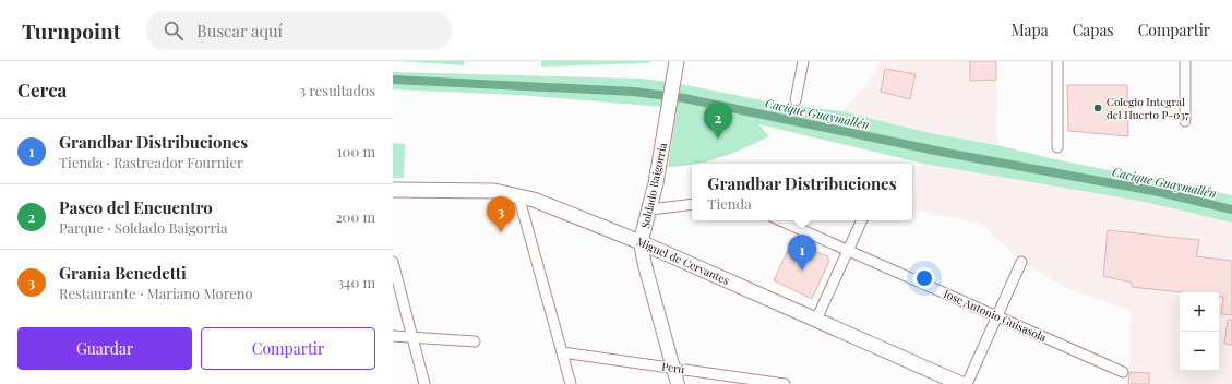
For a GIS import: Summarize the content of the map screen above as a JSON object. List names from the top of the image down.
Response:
{
  "streets": {
    "main road": ["Soldado Baigorria", "Miguel de Cervantes"],
    "street": ["Jose Antonio Guisasola", "Perú"]
  },
  "crossings": [
    ["Soldado Baigorria", "Miguel de Cervantes"],
    ["Soldado Baigorria", "Perú"]
  ],
  "water": ["Cacique Guaymallén"],
  "places": ["Colegio Integral del Huerto P-037"],
  "page": {
    "header": "Turnpoint",
    "search": "Buscar aquí",
    "nav": ["Mapa", "Capas", "Compartir"],
    "heading": ["Cerca", "3 resultados"],
    "pins": ["2", "3", "1"],
    "list": [
      {
        "mark": "1",
        "name": "Grandbar Distribuciones",
        "note": "Tienda · Rastreador Fournier",
        "value": "100 m"
      },
      {
        "mark": "2",
        "name": "Paseo del Encuentro",
        "note": "Parque · Soldado Baigorria",
        "value": "200 m"
      },
      {
        "mark": "3",
        "name": "Grania Benedetti",
        "note": "Restaurante · Mariano Moreno",
        "value": "340 m"
      }
    ],
    "popup": ["Grandbar Distribuciones", "Tienda"],
    "map_buttons": ["+", "−"],
    "buttons": ["Guardar", "Compartir"]
  }
}
